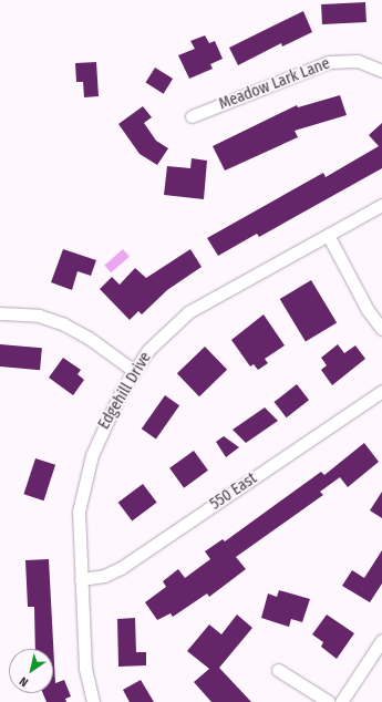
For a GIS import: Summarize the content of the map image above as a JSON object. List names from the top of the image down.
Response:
{
  "streets": {
    "street": ["Meadow Lark Lane", "Edgehill Drive", "550 East"]
  },
  "crossings": [
    ["Edgehill Drive", "550 East"]
  ],
  "north": "bottom left"
}
